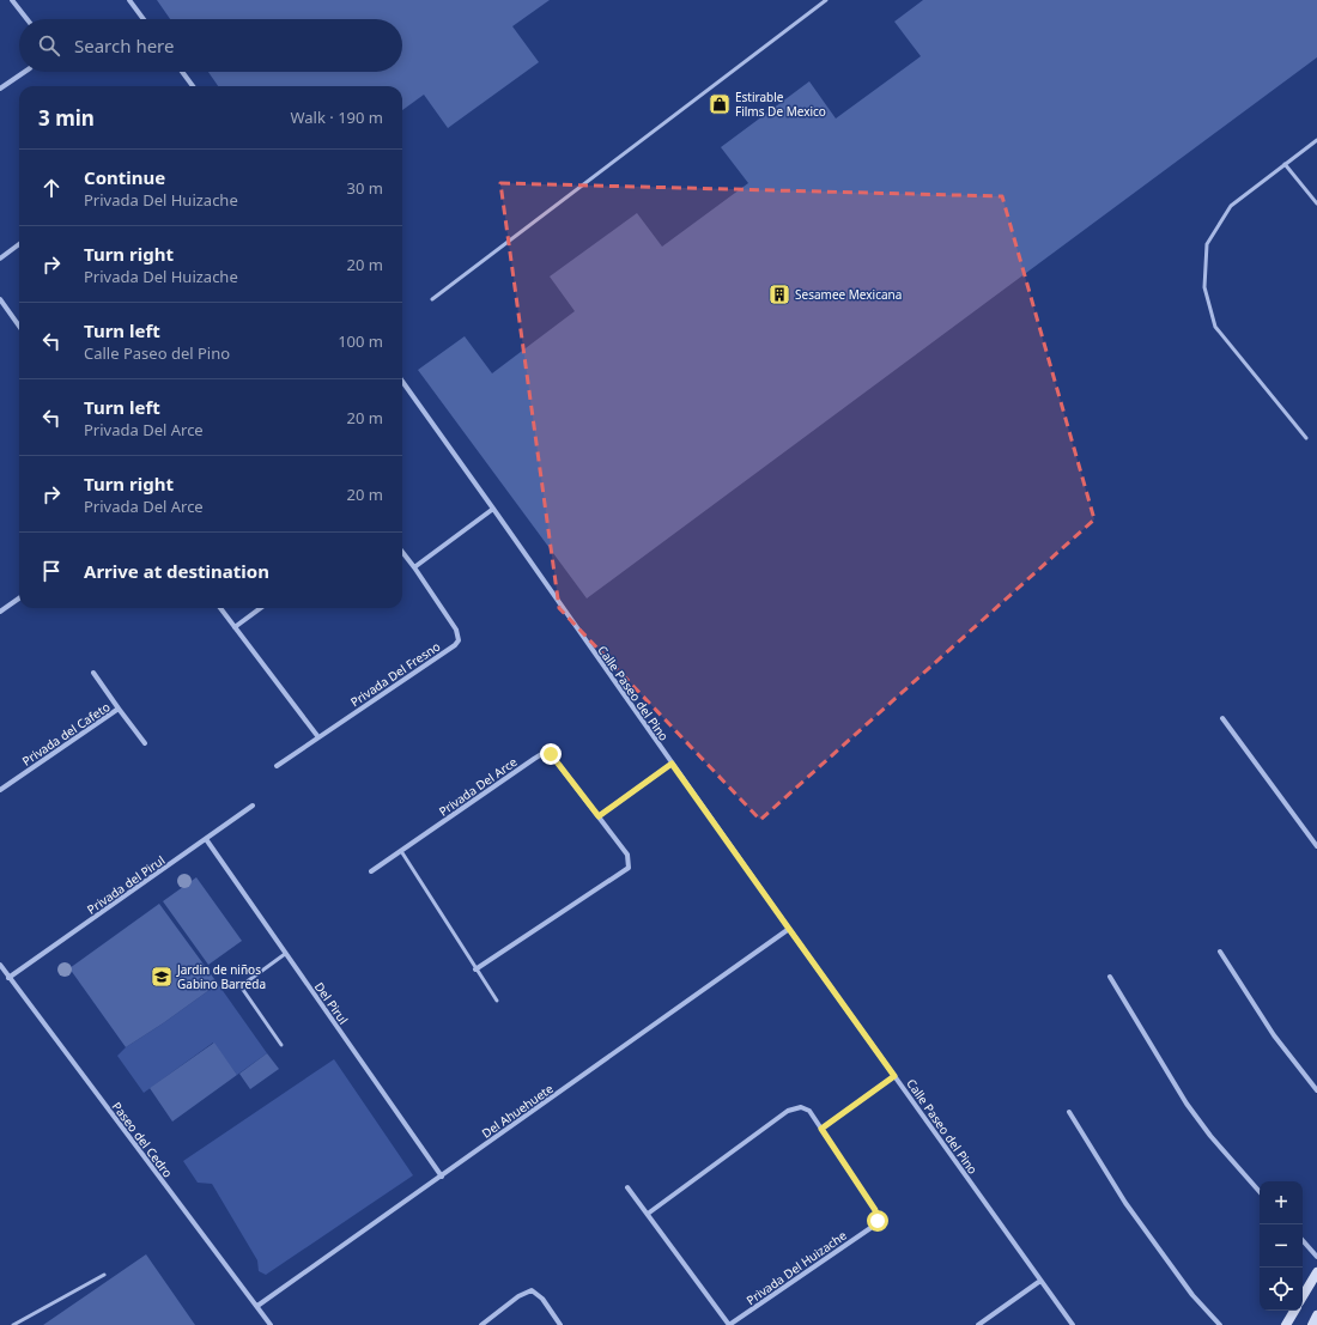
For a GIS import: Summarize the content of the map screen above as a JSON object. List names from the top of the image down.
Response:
{
  "streets": {
    "street": [
      "Privada Del Fresno",
      "Calle Paseo del Pino",
      "Privada del Cafeto",
      "Privada Del Arce",
      "Privada del Pirul",
      "Del Pirul",
      "Del Ahuehuete",
      "Paseo del Cedro",
      "Privada Del Huizache"
    ]
  },
  "crossings": [
    ["Calle Paseo del Pino", "Del Ahuehuete"],
    ["Privada del Pirul", "Del Pirul"],
    ["Privada del Pirul", "Paseo del Cedro"],
    ["Del Pirul", "Del Ahuehuete"],
    ["Del Ahuehuete", "Paseo del Cedro"]
  ],
  "places": {
    "shop": ["Estirable Films De Mexico"],
    "building": ["Sesamee Mexicana"],
    "school or university": ["Jardin de niños Gabino Barreda"]
  },
  "page": {
    "search": "Search here",
    "heading": ["3 min", "Walk · 190 m"],
    "list": [
      ["Continue", "Privada Del Huizache", "30 m"],
      ["Turn right", "Privada Del Huizache", "20 m"],
      ["Turn left", "Calle Paseo del Pino", "100 m"],
      ["Turn left", "Privada Del Arce", "20 m"],
      ["Turn right", "Privada Del Arce", "20 m"],
      "Arrive at destination"
    ],
    "map_buttons": ["+", "−"]
  }
}
